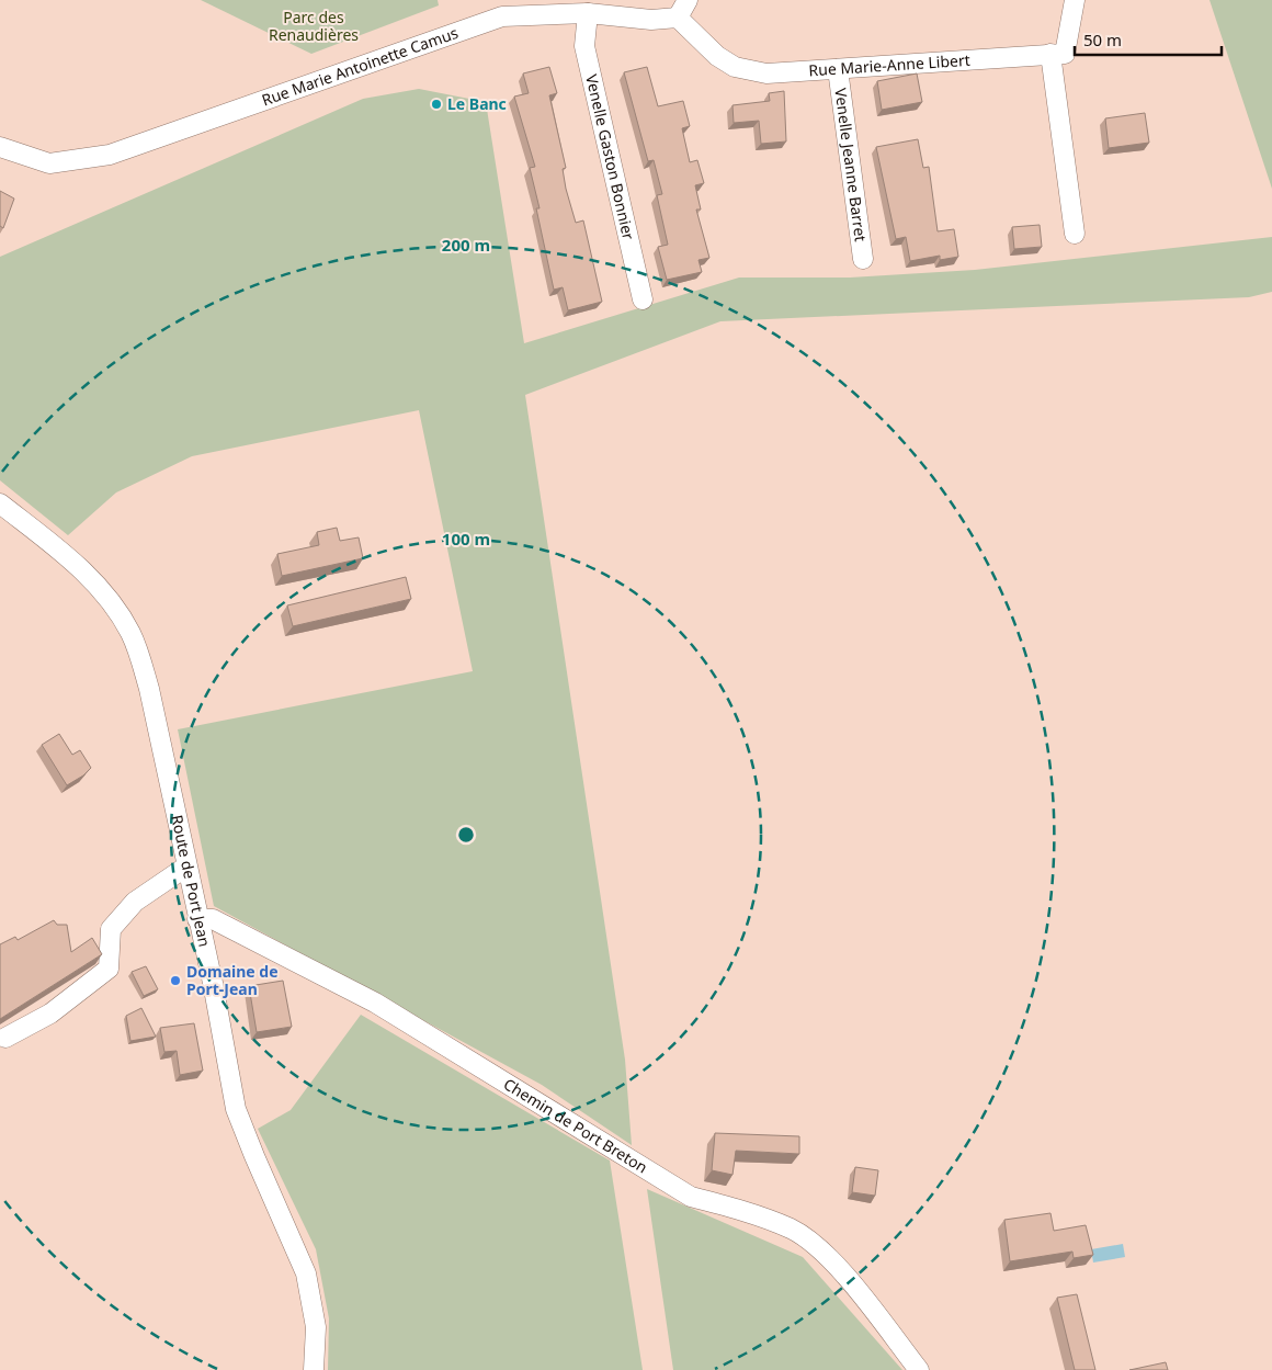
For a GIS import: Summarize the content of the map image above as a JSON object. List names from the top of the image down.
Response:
{
  "streets": {
    "street": [
      "Rue Marie Antoinette Camus",
      "Rue Marie-Anne Libert",
      "Venelle Gaston Bonnier",
      "Venelle Jeanne Barret",
      "Route de Port Jean",
      "Chemin de Port Breton"
    ]
  },
  "crossings": [
    ["Rue Marie Antoinette Camus", "Rue Marie-Anne Libert"],
    ["Rue Marie Antoinette Camus", "Venelle Gaston Bonnier"],
    ["Rue Marie-Anne Libert", "Venelle Jeanne Barret"],
    ["Route de Port Jean", "Chemin de Port Breton"]
  ],
  "parks": ["Parc des Renaudières"],
  "places": ["Le Banc", "Domaine de Port-Jean"],
  "scale_bar": "50 m",
  "rings": ["200 m", "100 m"]
}
